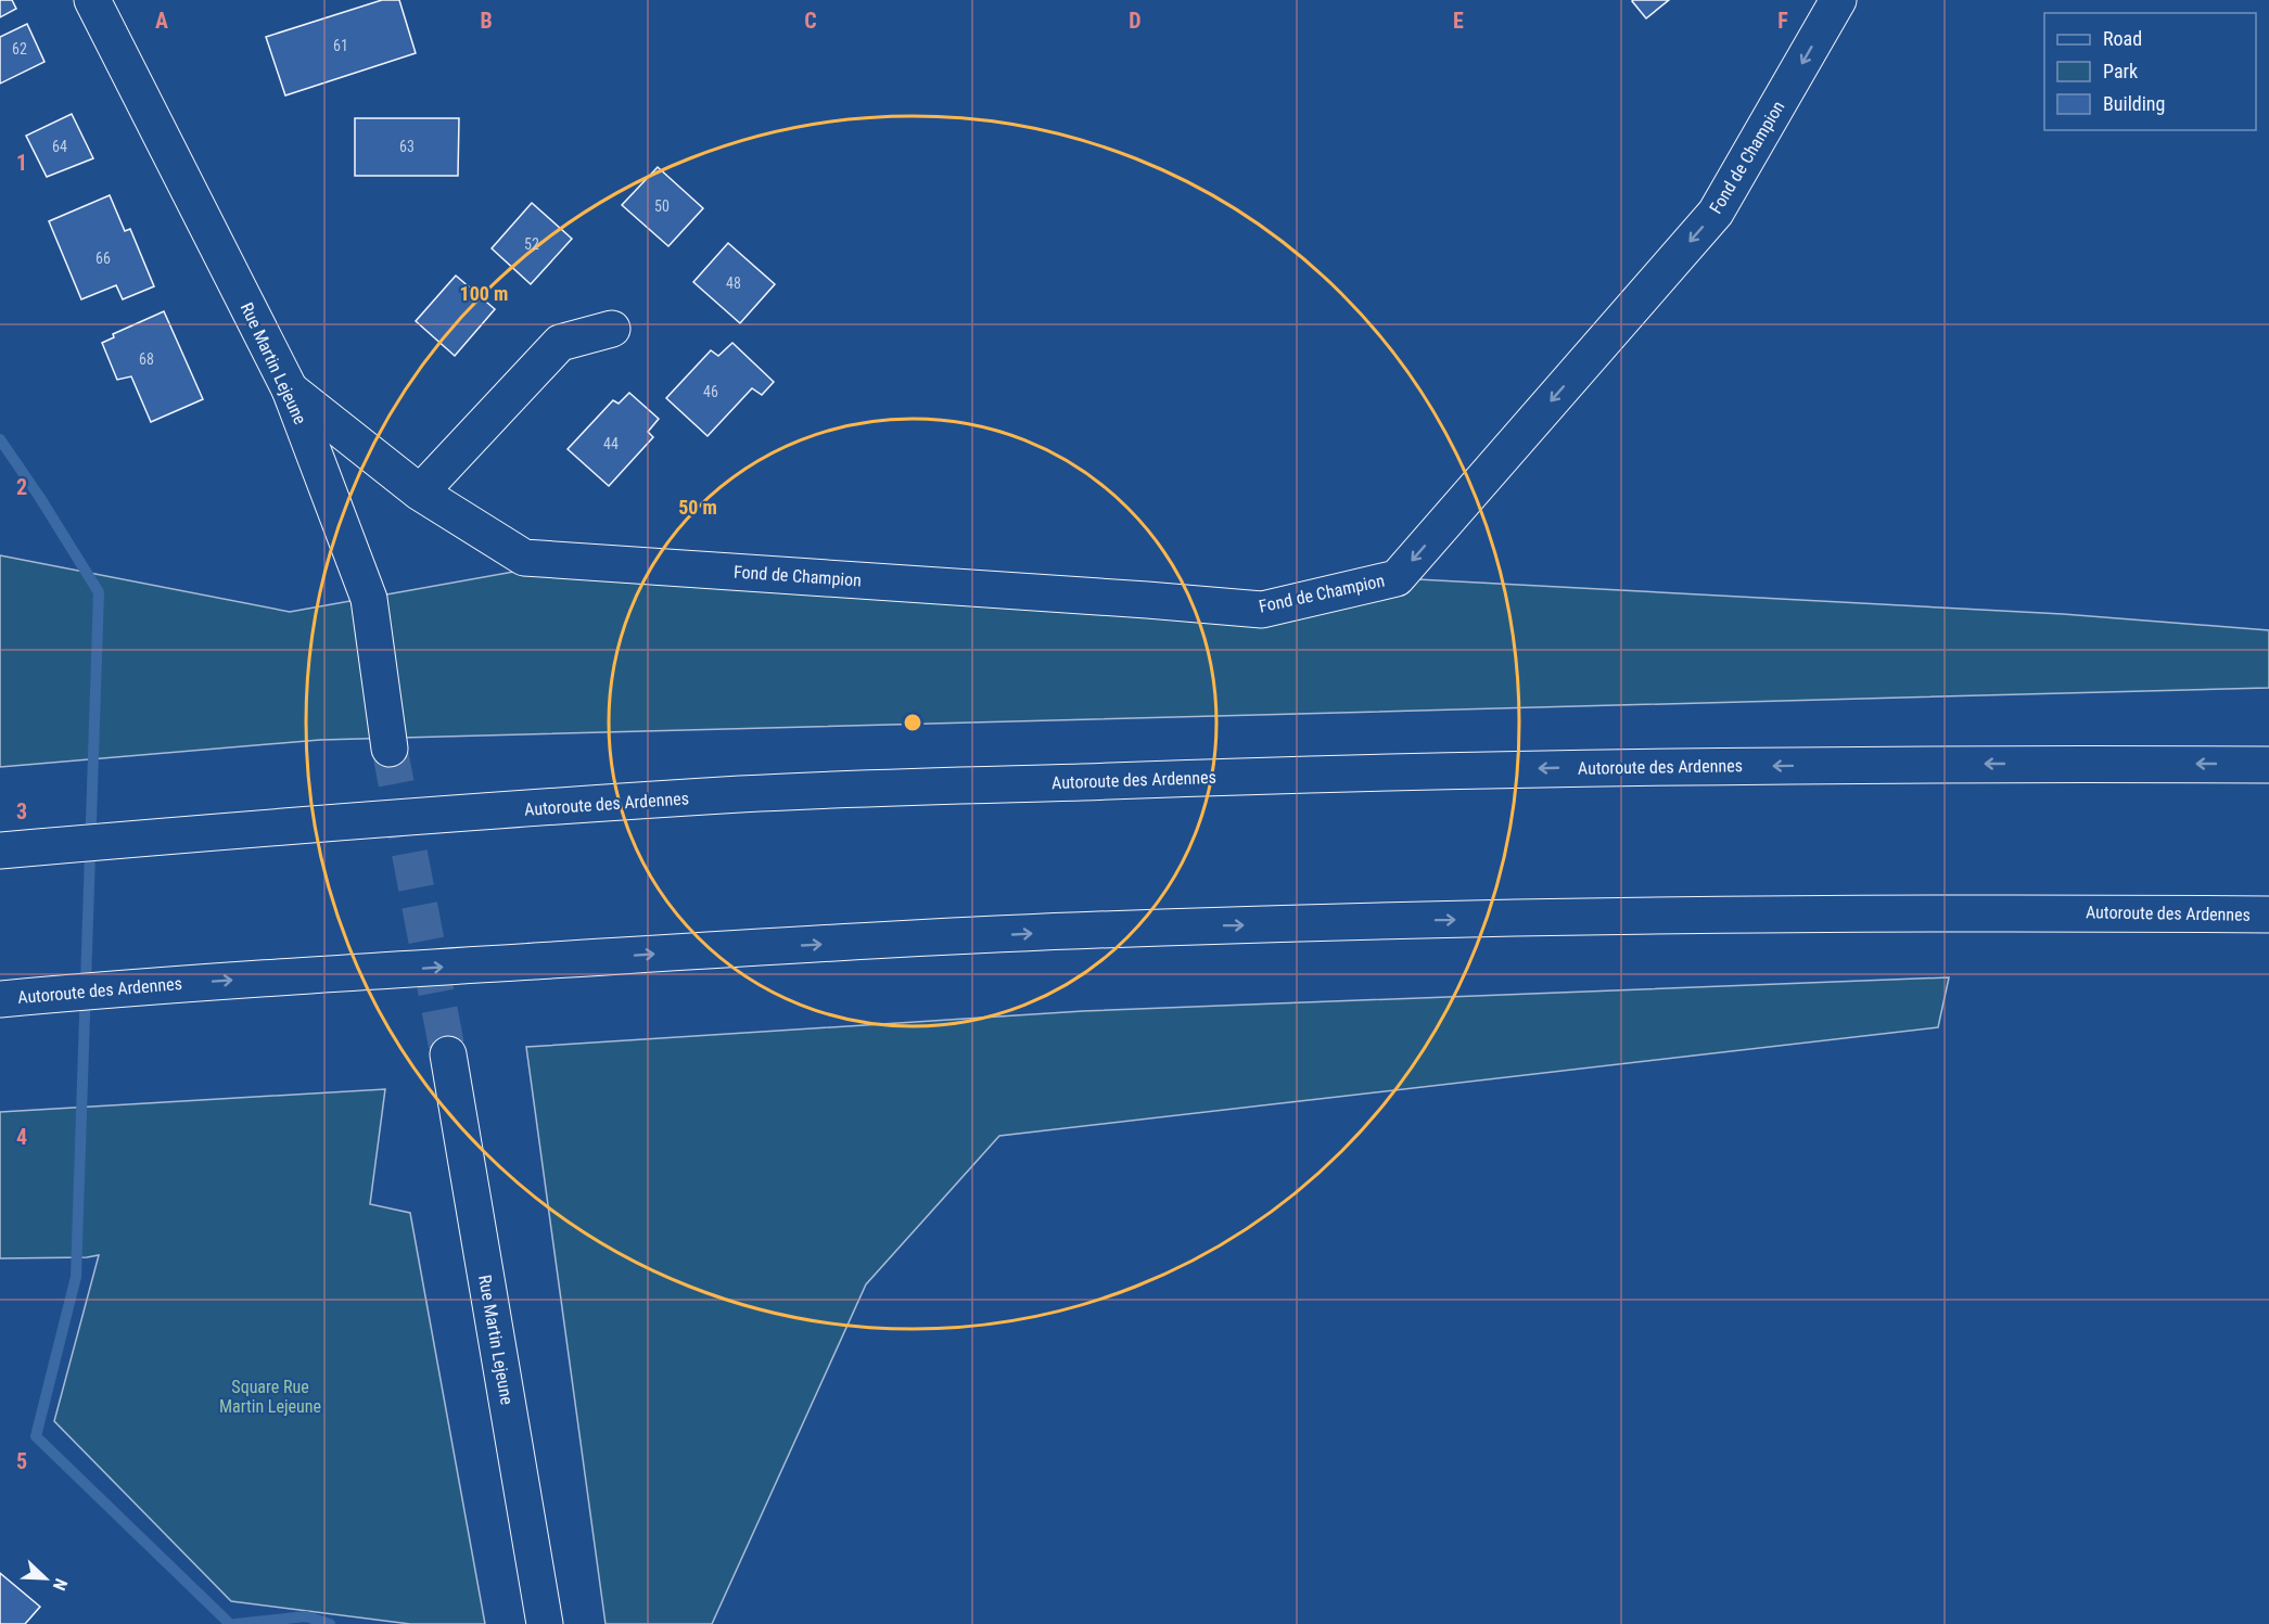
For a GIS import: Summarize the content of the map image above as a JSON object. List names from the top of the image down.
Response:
{
  "streets": {
    "main road": ["Fond de Champion", "Rue Martin Lejeune", "Autoroute des Ardennes"]
  },
  "crossings": [
    ["Fond de Champion", "Rue Martin Lejeune"]
  ],
  "one_way": ["Fond de Champion"],
  "parks": ["Square Rue Martin Lejeune"],
  "house_numbers": [
    "61",
    "62",
    "64",
    "63",
    "50",
    "52",
    "66",
    "48",
    "68",
    "46",
    "44"
  ],
  "legend": ["Road", "Park", "Building"],
  "north": "bottom right",
  "grid": {
    "columns": [
      "A",
      "B",
      "C",
      "D",
      "E",
      "F"
    ],
    "rows": [
      "1",
      "2",
      "3",
      "4",
      "5"
    ]
  },
  "rings": ["100 m", "50 m"]
}
